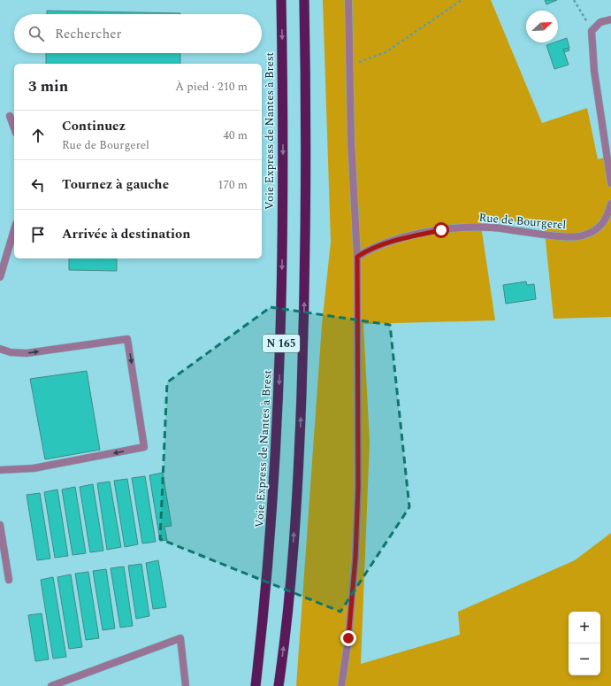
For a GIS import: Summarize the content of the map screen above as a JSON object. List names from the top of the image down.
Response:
{
  "streets": {
    "highway": ["Voie Express de Nantes à Brest", "N 165"],
    "street": ["Rue de Bourgerel"]
  },
  "north": "top right",
  "page": {
    "search": "Rechercher",
    "heading": ["3 min", "À pied · 210 m"],
    "list": [
      ["Continuez", "Rue de Bourgerel", "40 m"],
      ["Tournez à gauche", "170 m"],
      "Arrivée à destination"
    ],
    "map_buttons": ["+", "−"]
  }
}
